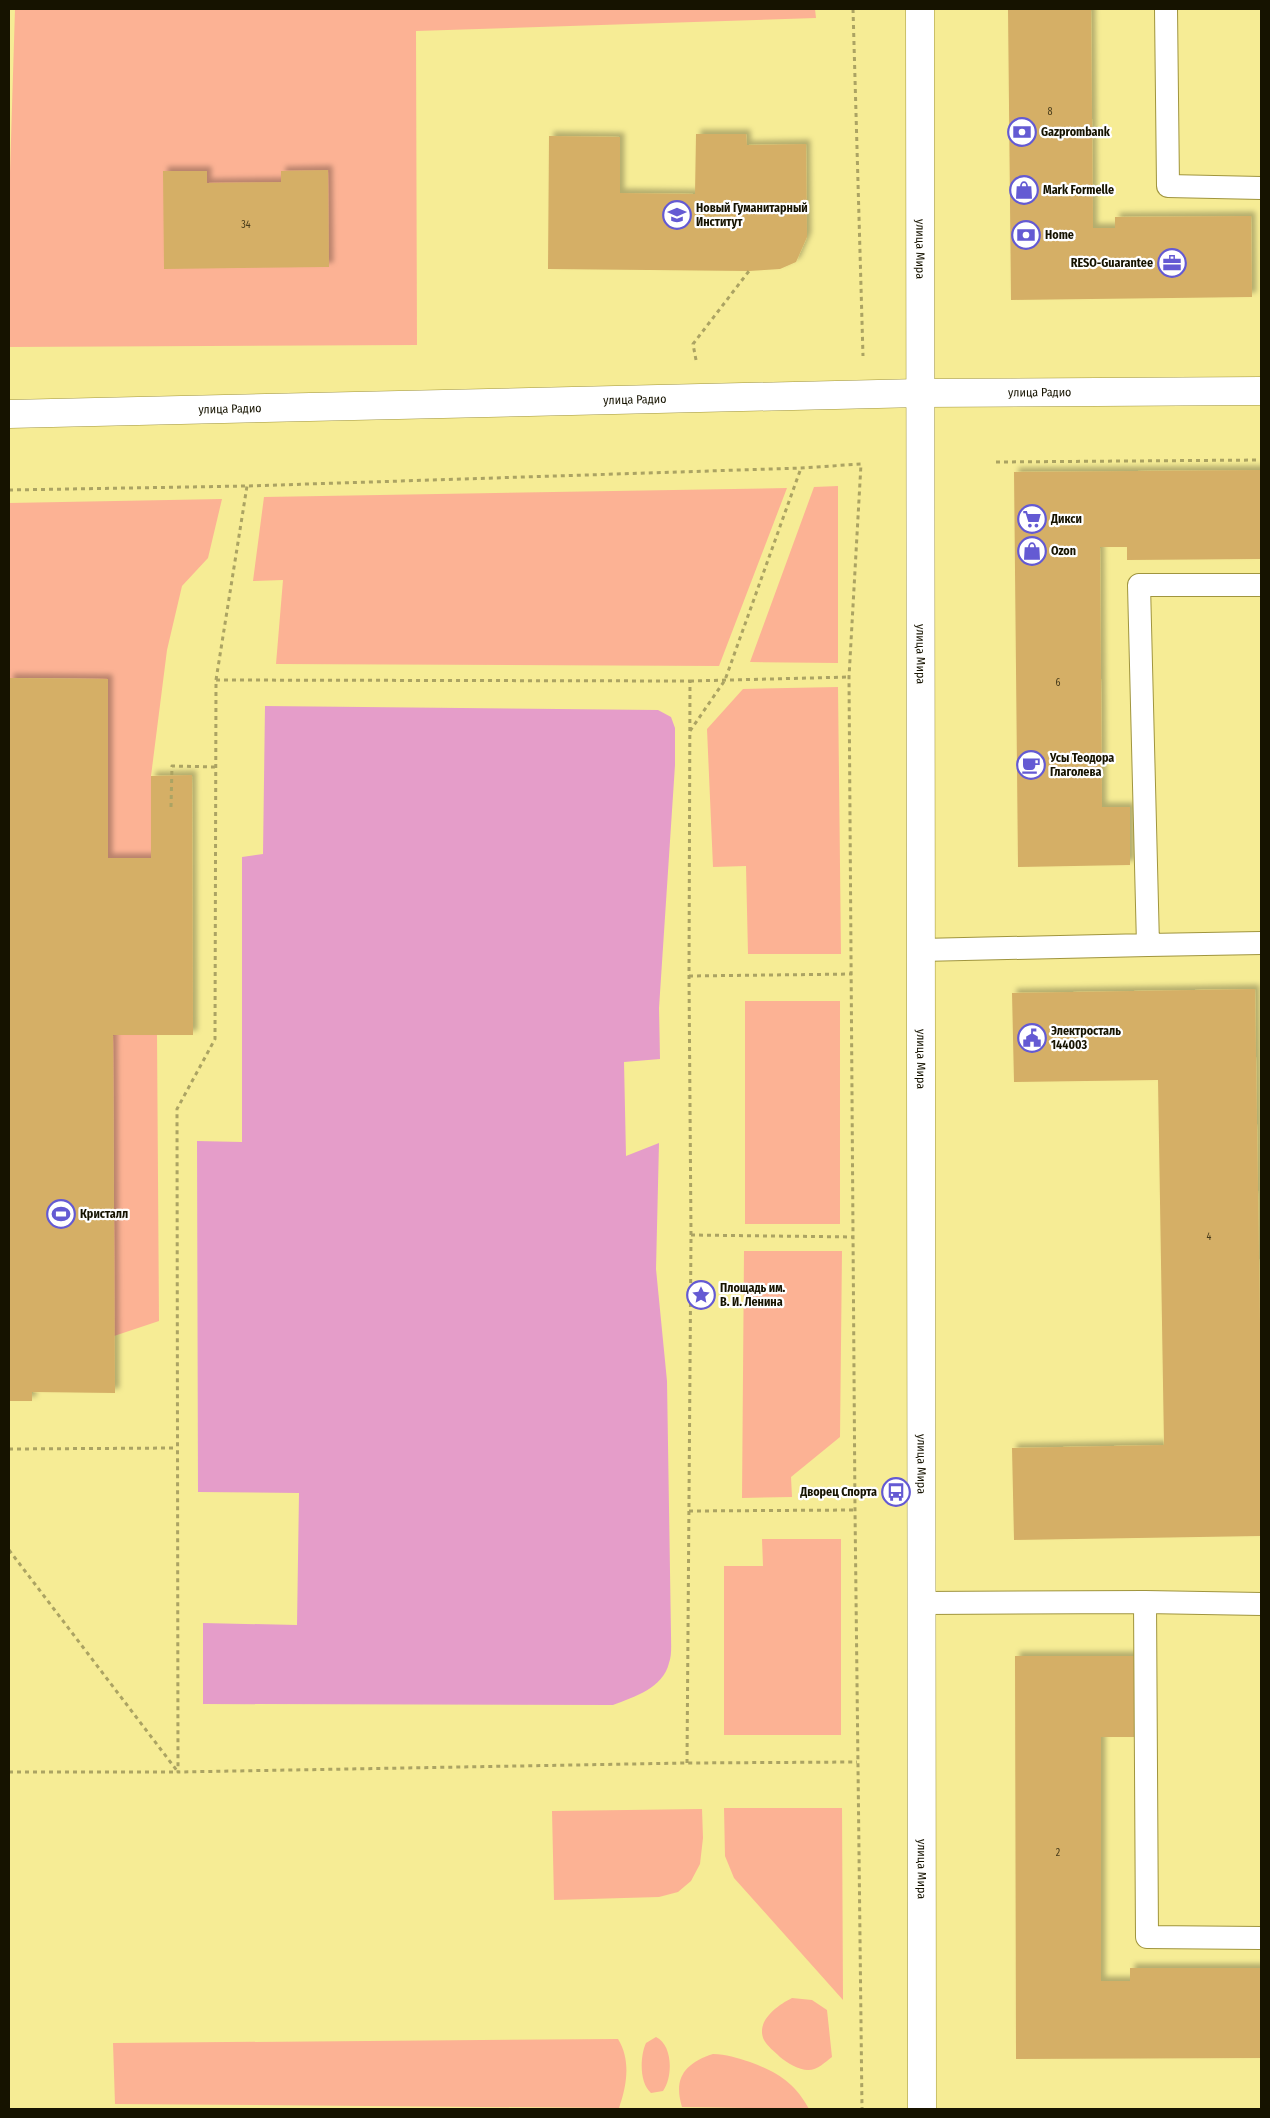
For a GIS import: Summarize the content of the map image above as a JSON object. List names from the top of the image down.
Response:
{
  "streets": {
    "main road": ["улица Мира", "улица Радио"]
  },
  "crossings": [
    ["улица Мира", "улица Радио"]
  ],
  "places": {
    "bank": ["Gazprombank", "Home"],
    "shop": ["Mark Formelle", "Ozon"],
    "school or university": ["Новый Гуманитарный Институт"],
    "office": ["RESO-Guarantee"],
    "supermarket": ["Дикси"],
    "cafe": ["Усы Теодора Глаголева"],
    "public building": ["Электросталь 144003"],
    "sports": ["Кристалл"],
    "place": ["Площадь им. В. И. Ленина"],
    "bus stop": ["Дворец Спорта"]
  },
  "house_numbers": [
    "8",
    "34",
    "6",
    "4",
    "2"
  ]
}
